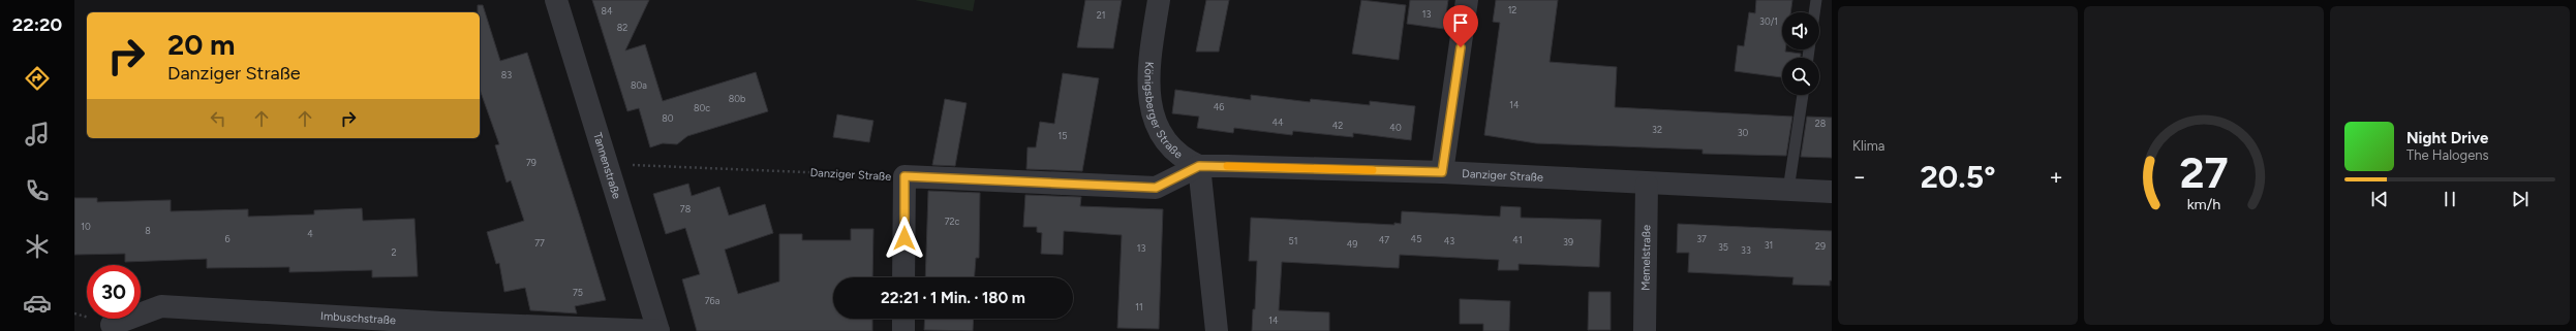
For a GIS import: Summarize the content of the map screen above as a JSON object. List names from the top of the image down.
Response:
{
  "streets": {
    "street": [
      "Königsberger Straße",
      "Tannenstraße",
      "Danziger Straße",
      "Memelstraße",
      "Imbuschstraße"
    ]
  },
  "crossings": [
    ["Königsberger Straße", "Danziger Straße"],
    ["Tannenstraße", "Danziger Straße"],
    ["Tannenstraße", "Imbuschstraße"],
    ["Danziger Straße", "Memelstraße"]
  ],
  "house_numbers": [
    "12",
    "84",
    "13",
    "21",
    "30/1",
    "82",
    "83",
    "80a",
    "80b",
    "14",
    "46",
    "80c",
    "80",
    "44",
    "28",
    "42",
    "40",
    "32",
    "30",
    "15",
    "79",
    "78",
    "72c",
    "10",
    "8",
    "4",
    "6",
    "45",
    "37",
    "47",
    "41",
    "51",
    "43",
    "39",
    "77",
    "49",
    "31",
    "29",
    "35",
    "13",
    "33",
    "2",
    "75",
    "76a",
    "11",
    "14"
  ],
  "page": {
    "tabs": "22:20",
    "tile": "Klima",
    "turn": ["20 m", "Danziger Straße"],
    "song": ["Night Drive", "The Halogens"],
    "heat": ["−", "20.5°", "+"],
    "limit": "30",
    "trip": "22:21 · 1 Min. · 180 m",
    "gauge": ["27", "km/h"]
  }
}
